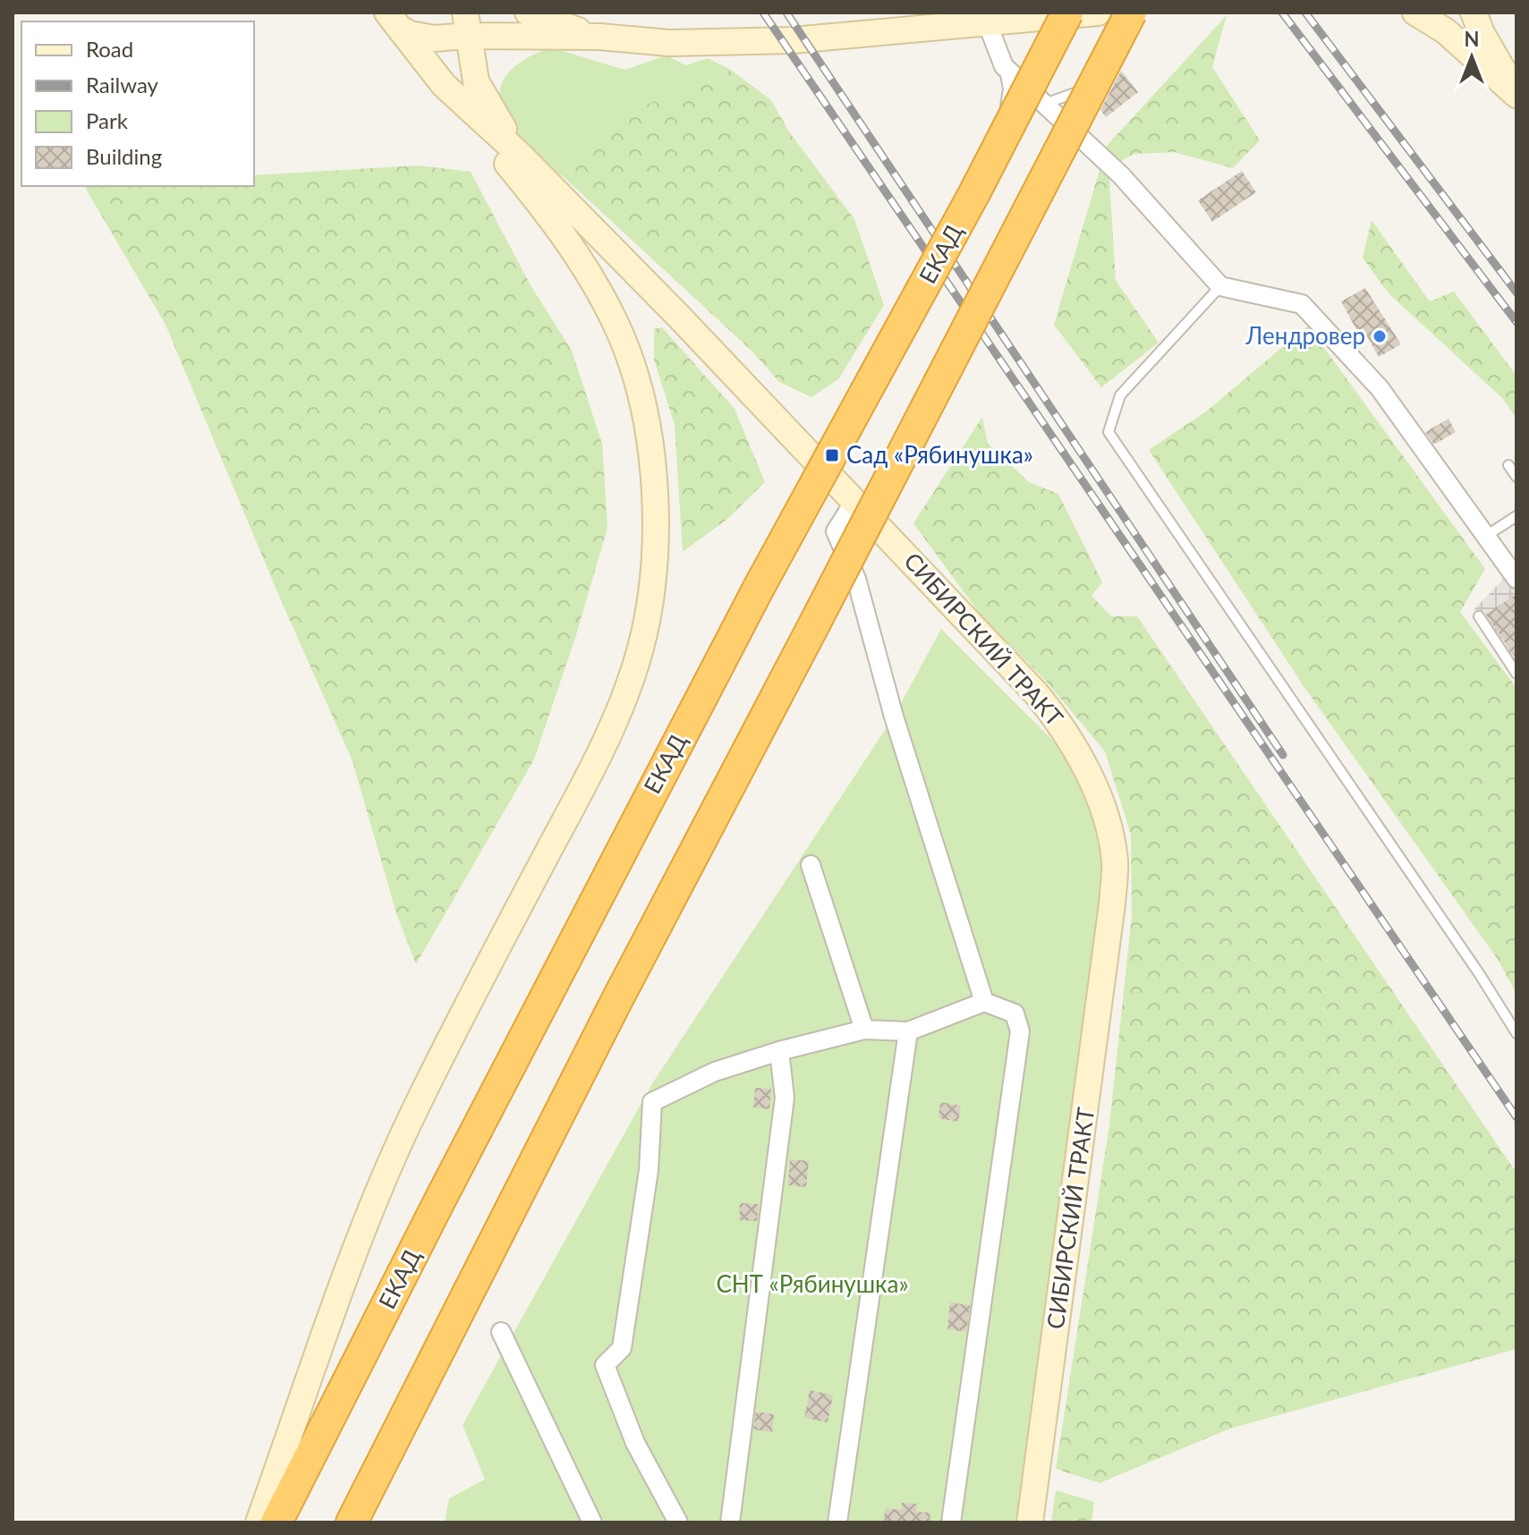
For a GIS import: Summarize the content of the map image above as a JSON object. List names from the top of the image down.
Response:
{
  "streets": {
    "highway": ["ЕКАД"],
    "main road": ["СИБИРСКИЙ ТРАКТ"]
  },
  "parks": ["СНТ «Рябинушка»"],
  "places": {
    "other": ["Лендровер"],
    "transit": ["Сад «Рябинушка»"]
  },
  "legend": [
    "Road",
    "Railway",
    "Park",
    "Building"
  ],
  "north": "top"
}
